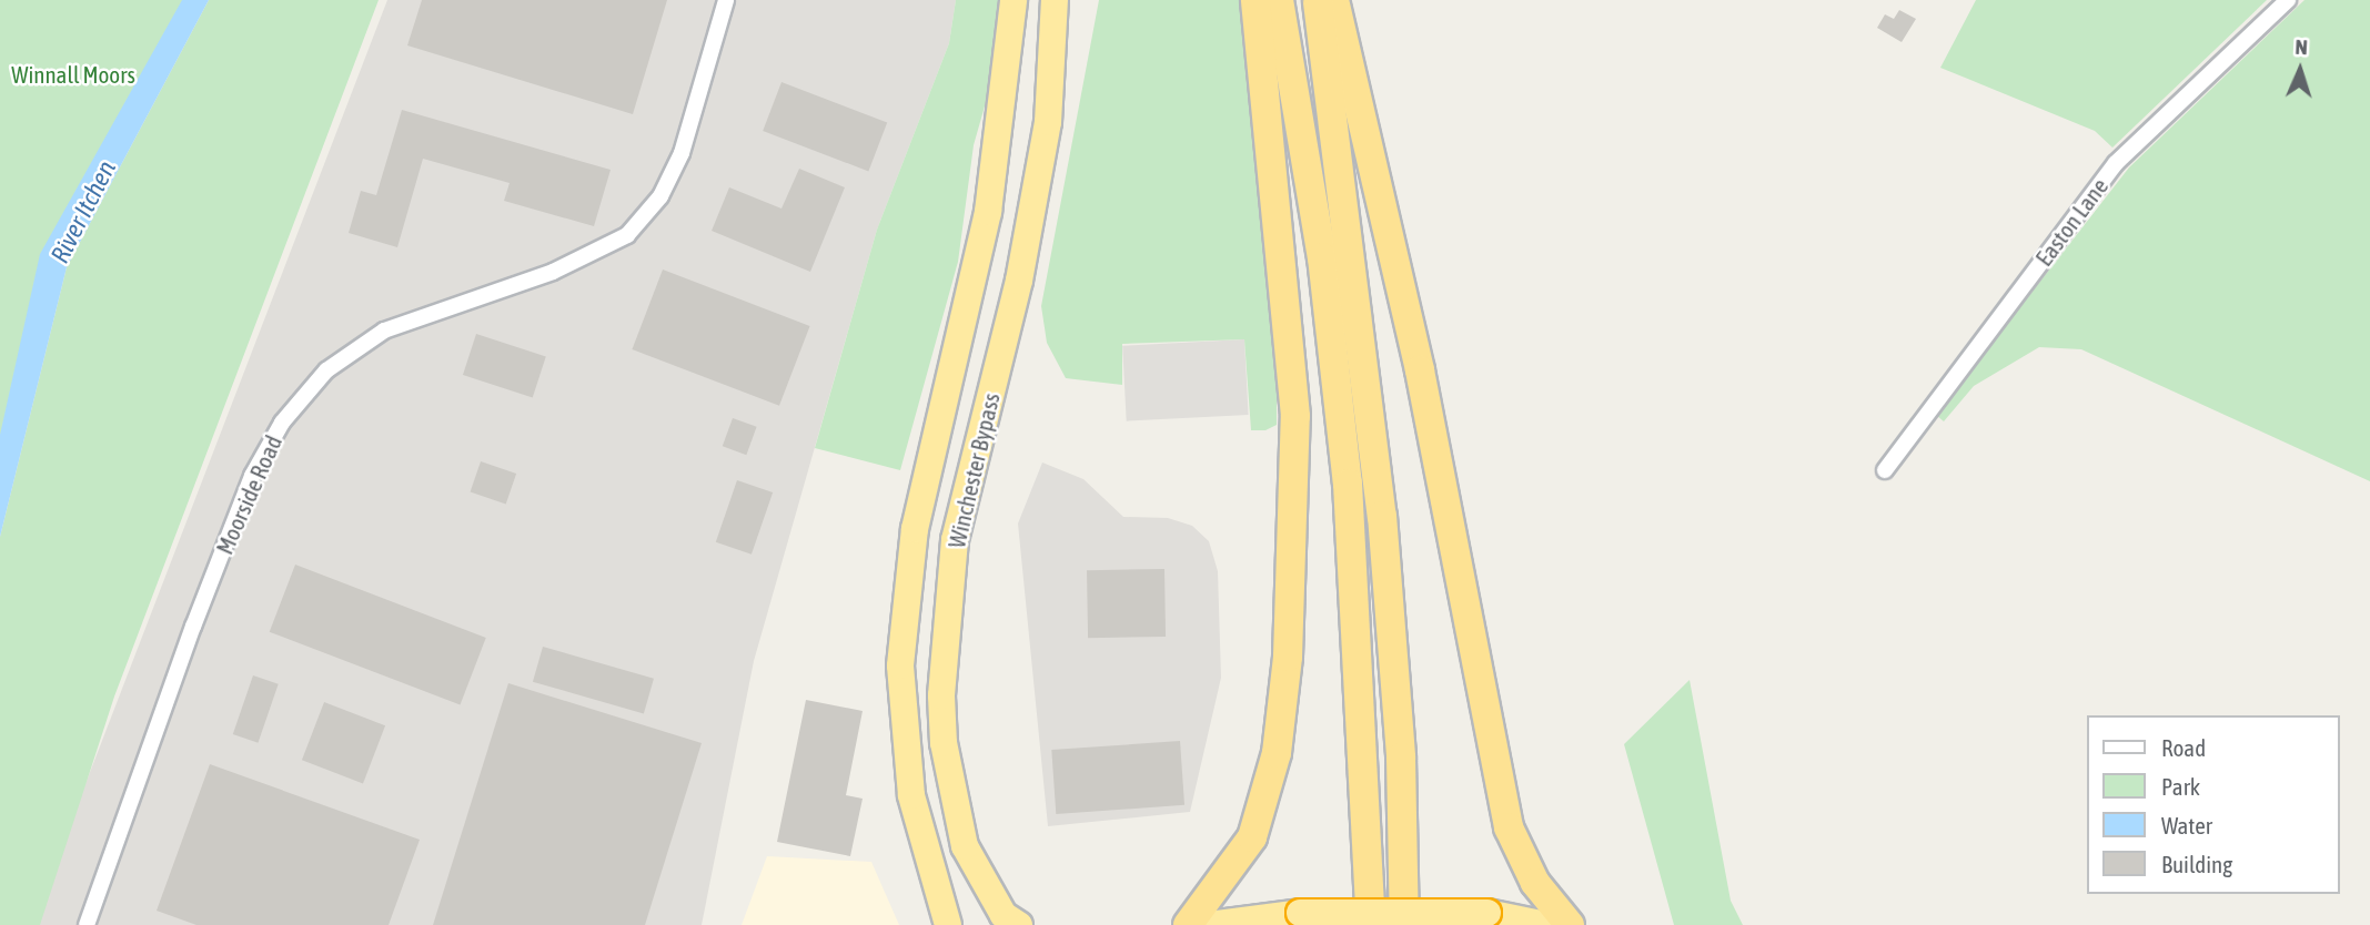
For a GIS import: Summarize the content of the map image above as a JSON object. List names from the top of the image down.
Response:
{
  "streets": {
    "highway": ["Winchester Bypass"],
    "street": ["Easton Lane", "Moorside Road"]
  },
  "water": ["River Itchen"],
  "parks": ["Winnall Moors"],
  "legend": [
    "Road",
    "Park",
    "Water",
    "Building"
  ],
  "north": "top"
}
